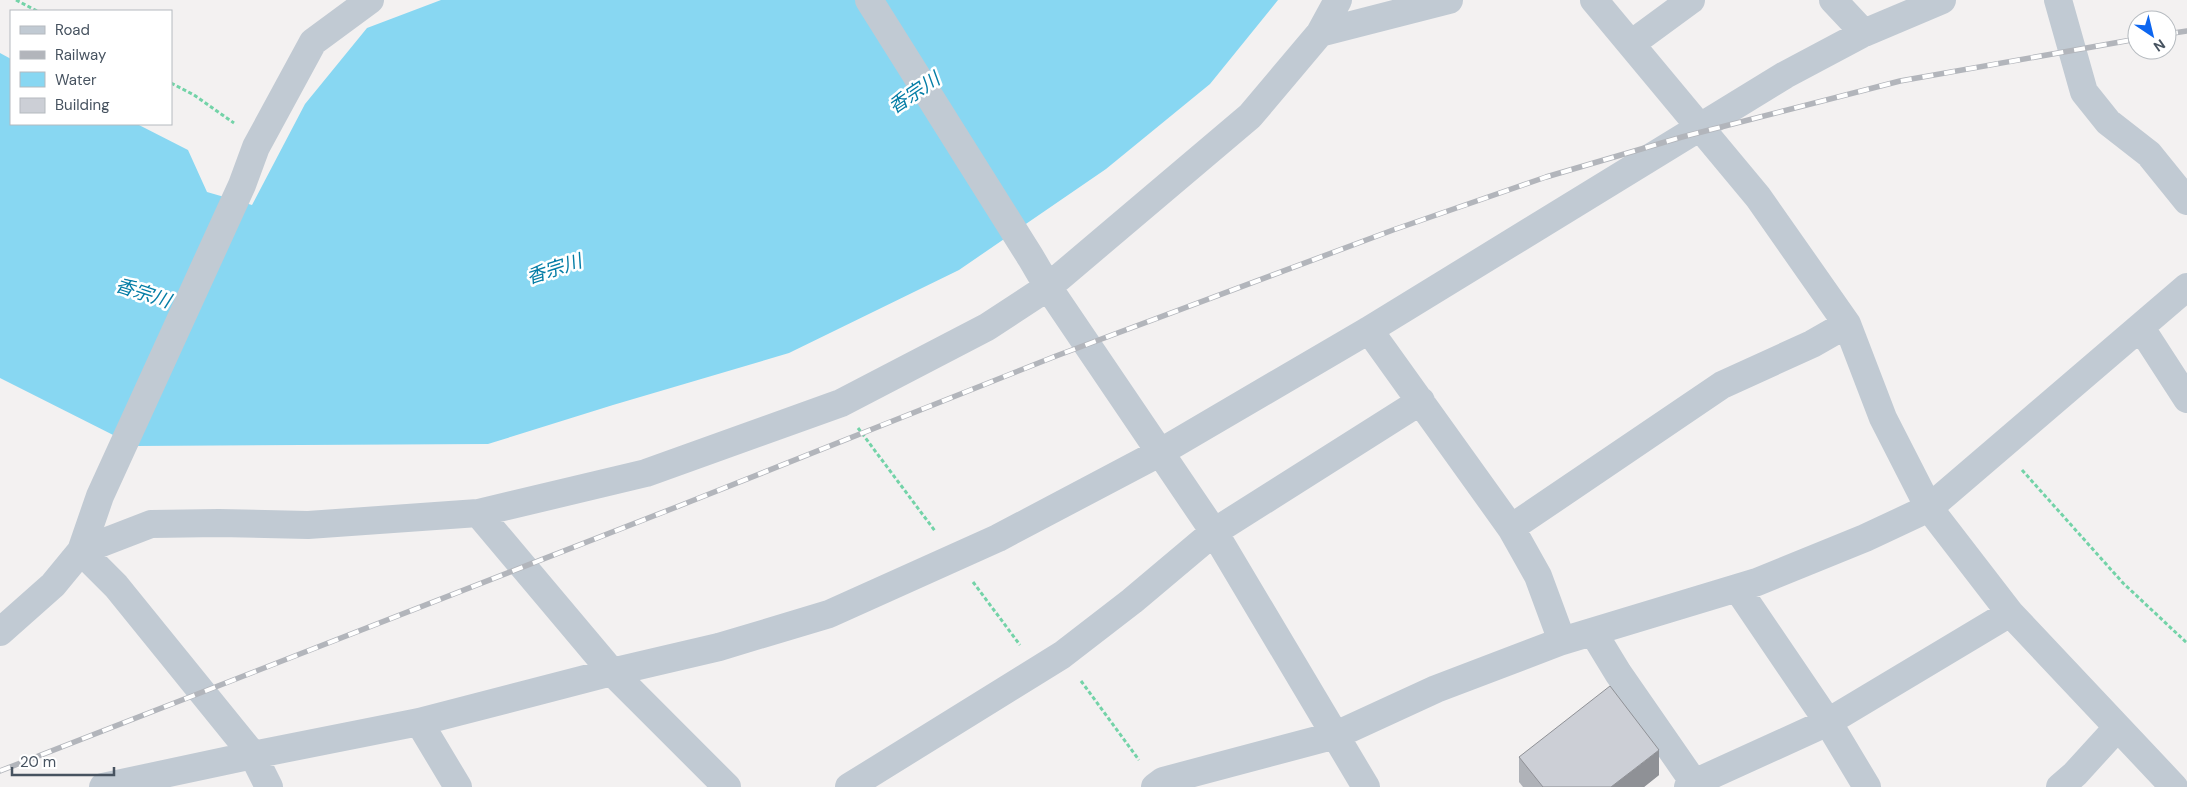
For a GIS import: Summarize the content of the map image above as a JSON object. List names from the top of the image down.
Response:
{
  "water": ["香宗川"],
  "legend": [
    "Road",
    "Railway",
    "Water",
    "Building"
  ],
  "scale_bar": "20 m",
  "north": "bottom right"
}
